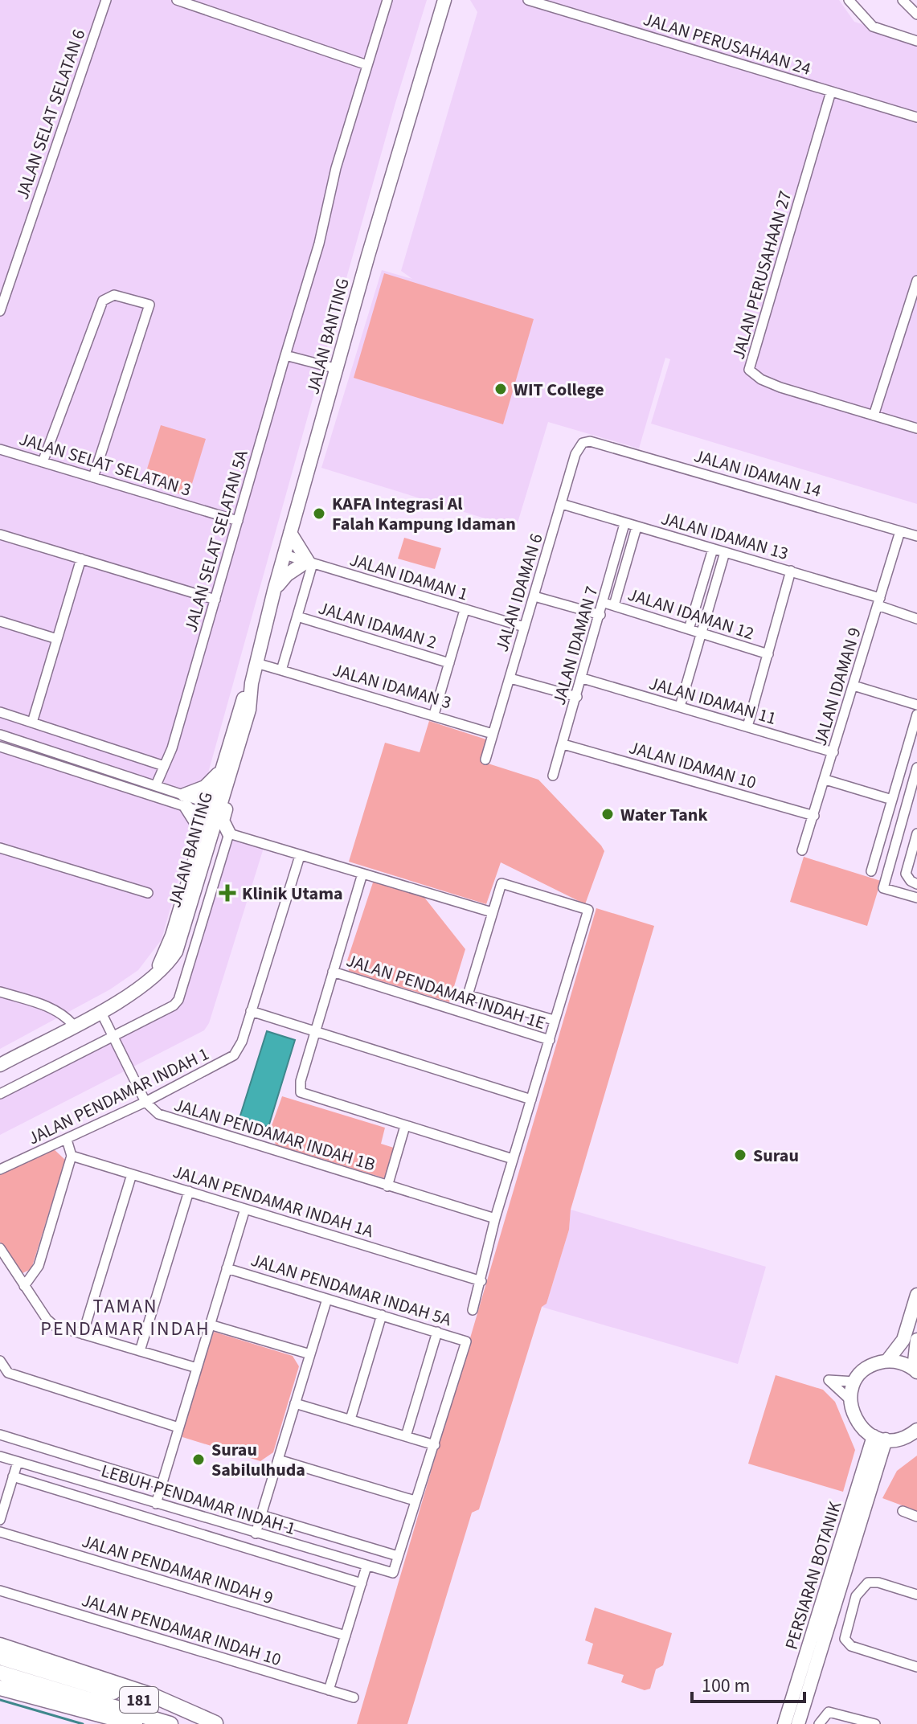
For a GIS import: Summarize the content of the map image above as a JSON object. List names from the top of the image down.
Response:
{
  "streets": {
    "main road": ["JALAN BANTING", "PERSIARAN BOTANIK", "181"],
    "street": [
      "JALAN PERUSAHAAN 24",
      "JALAN SELAT SELATAN 6",
      "JALAN PERUSAHAAN 27",
      "JALAN SELAT SELATAN 3",
      "JALAN IDAMAN 14",
      "JALAN IDAMAN 13",
      "JALAN SELAT SELATAN 5A",
      "JALAN IDAMAN 1",
      "JALAN IDAMAN 6",
      "JALAN IDAMAN 12",
      "JALAN IDAMAN 2",
      "JALAN IDAMAN 7",
      "JALAN IDAMAN 3",
      "JALAN IDAMAN 9",
      "JALAN IDAMAN 11",
      "JALAN IDAMAN 10",
      "JALAN PENDAMAR INDAH 1E",
      "JALAN PENDAMAR INDAH 1",
      "JALAN PENDAMAR INDAH 1B",
      "JALAN PENDAMAR INDAH 1A",
      "JALAN PENDAMAR INDAH 5A",
      "LEBUH PENDAMAR INDAH 1",
      "JALAN PENDAMAR INDAH 9",
      "JALAN PENDAMAR INDAH 10"
    ]
  },
  "crossings": [
    ["JALAN PERUSAHAAN 24", "JALAN PERUSAHAAN 27"],
    ["JALAN BANTING", "JALAN IDAMAN 1"],
    ["JALAN BANTING", "JALAN IDAMAN 3"],
    ["JALAN BANTING", "JALAN PENDAMAR INDAH 1B"],
    ["JALAN SELAT SELATAN 3", "JALAN SELAT SELATAN 5A"],
    ["JALAN IDAMAN 14", "JALAN IDAMAN 6"],
    ["JALAN IDAMAN 14", "JALAN IDAMAN 9"],
    ["JALAN IDAMAN 13", "JALAN IDAMAN 6"],
    ["JALAN IDAMAN 13", "JALAN IDAMAN 7"],
    ["JALAN IDAMAN 13", "JALAN IDAMAN 9"],
    ["JALAN IDAMAN 1", "JALAN IDAMAN 6"],
    ["JALAN IDAMAN 6", "JALAN IDAMAN 3"],
    ["JALAN IDAMAN 12", "JALAN IDAMAN 7"],
    ["JALAN IDAMAN 7", "JALAN IDAMAN 11"],
    ["JALAN IDAMAN 7", "JALAN IDAMAN 10"],
    ["JALAN IDAMAN 9", "JALAN IDAMAN 11"],
    ["JALAN IDAMAN 9", "JALAN IDAMAN 10"],
    ["JALAN PENDAMAR INDAH 1", "JALAN PENDAMAR INDAH 1B"]
  ],
  "districts": ["TAMAN PENDAMAR INDAH"],
  "places": {
    "other": [
      "WIT College",
      "KAFA Integrasi Al Falah Kampung Idaman",
      "Water Tank",
      "Surau",
      "Surau Sabilulhuda"
    ],
    "health": ["Klinik Utama"]
  },
  "scale_bar": "100 m"
}
